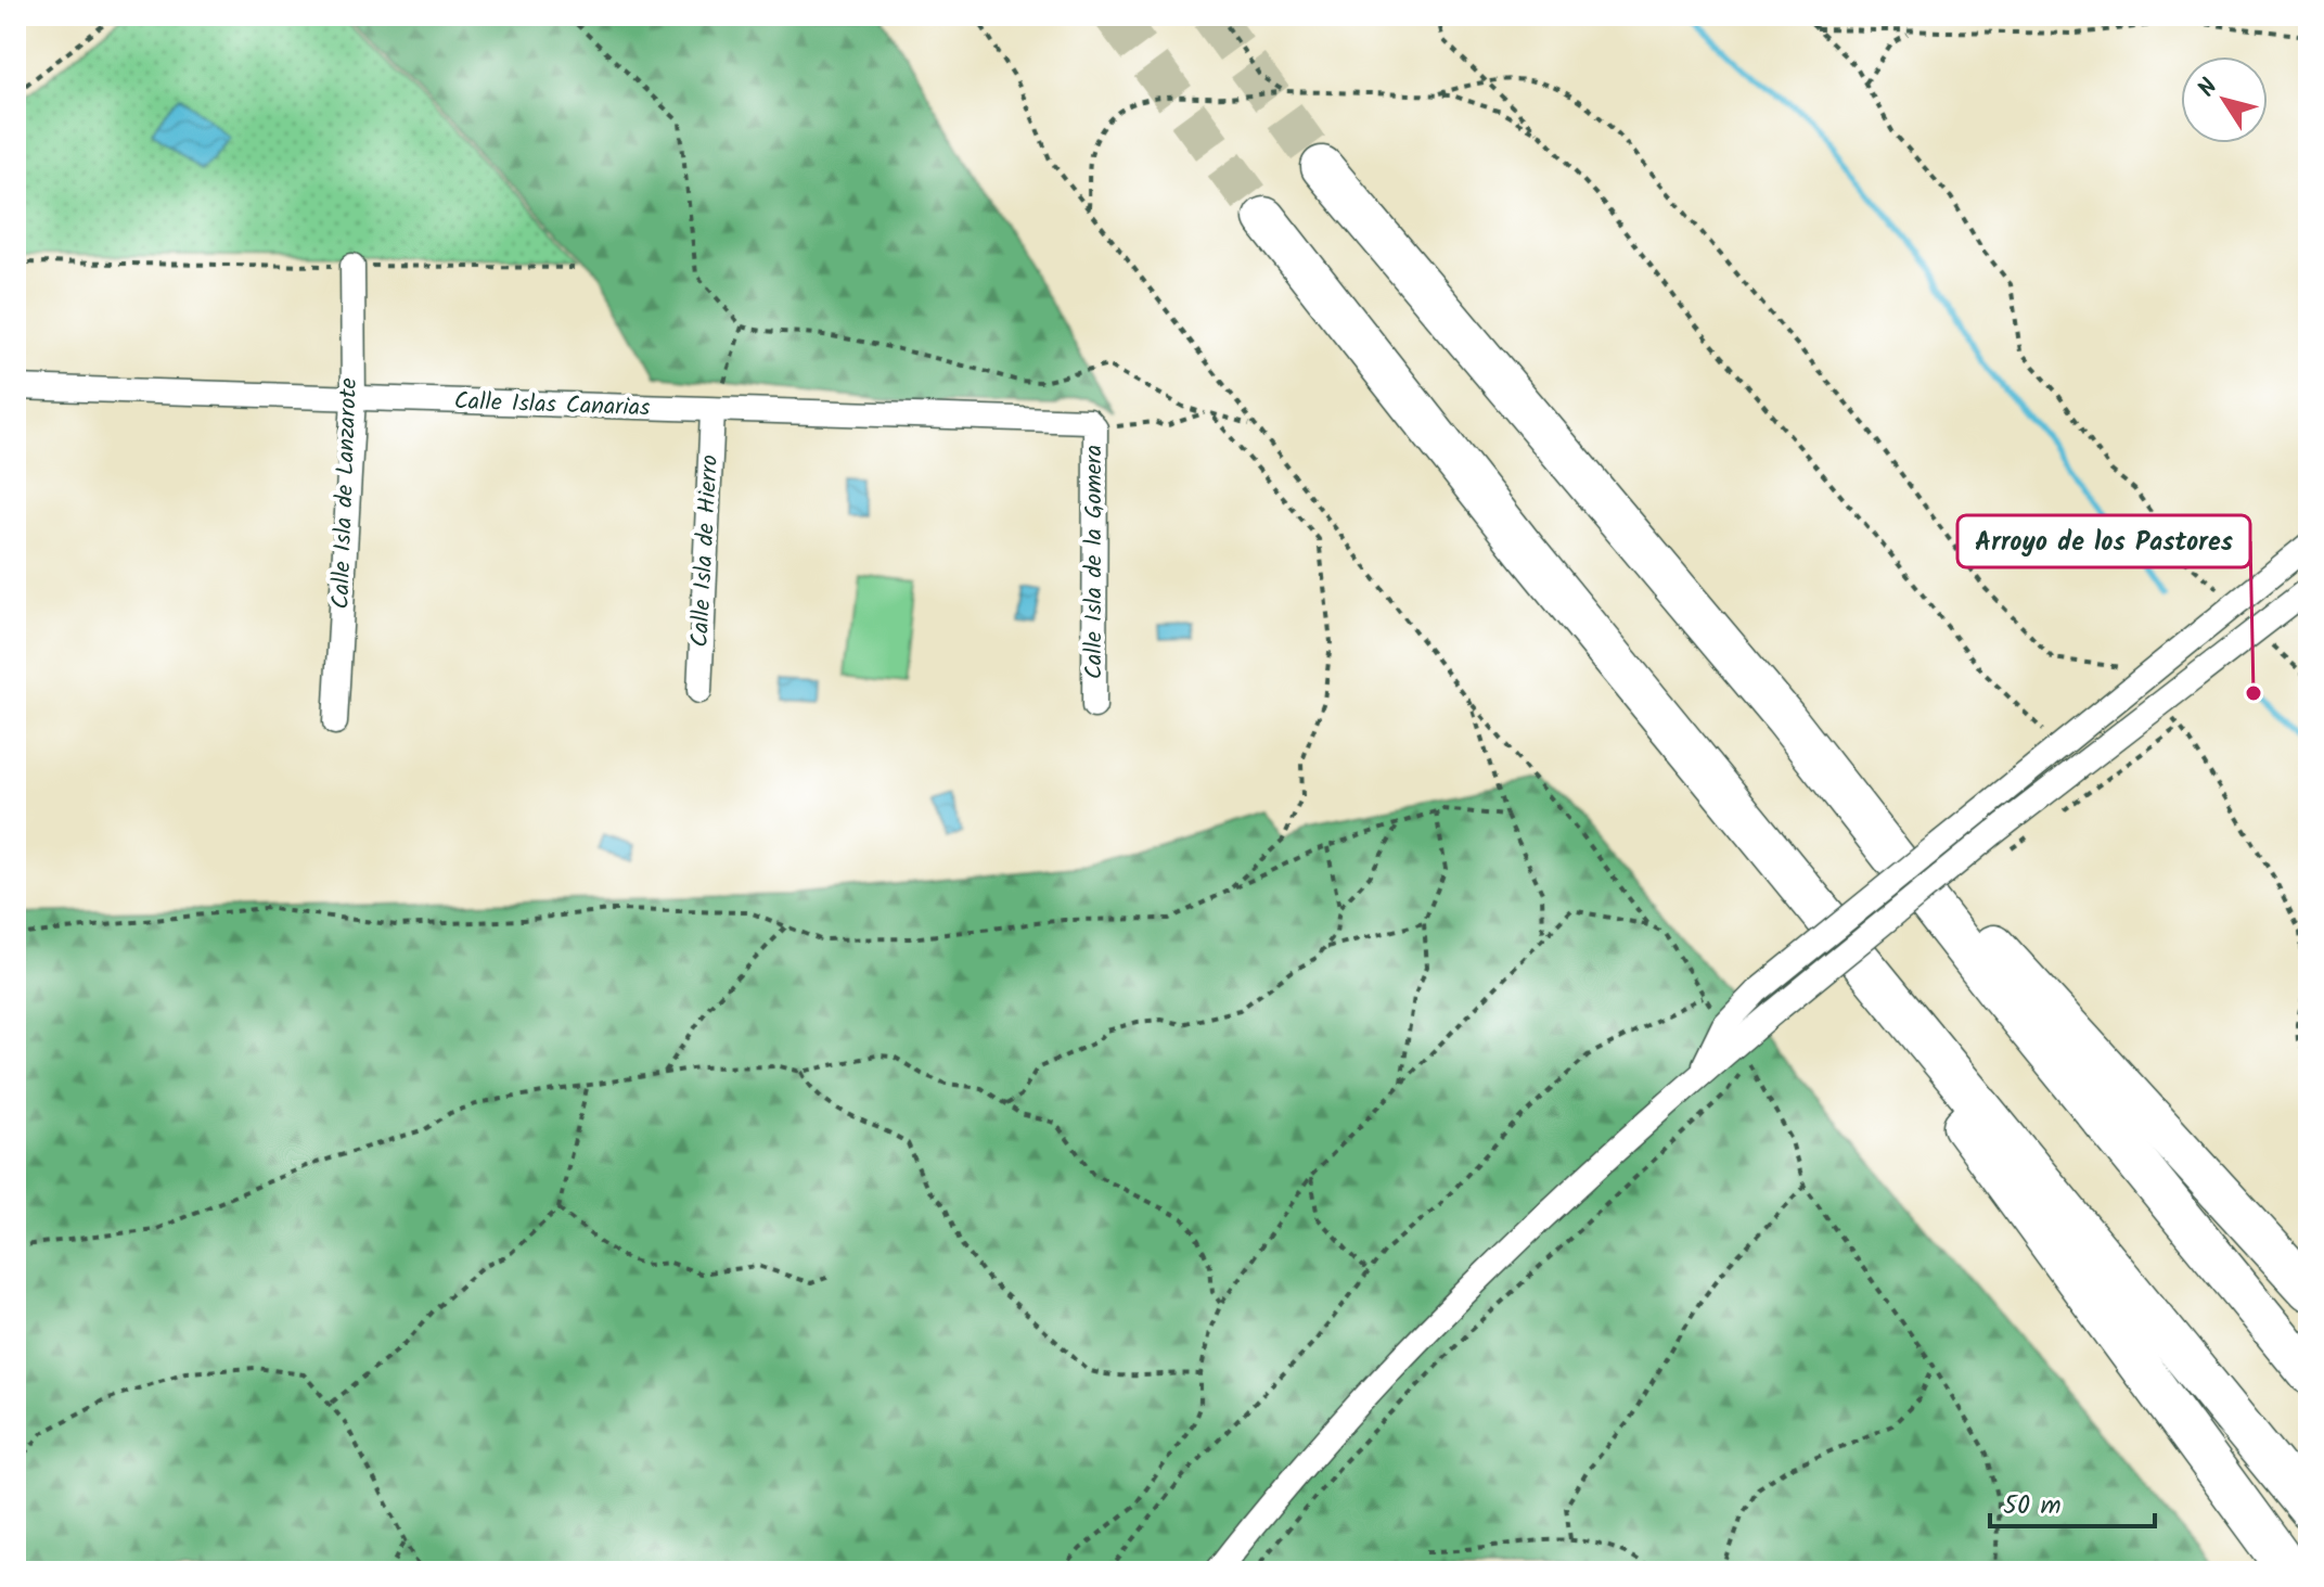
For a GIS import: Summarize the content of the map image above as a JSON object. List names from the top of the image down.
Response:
{
  "streets": {
    "street": [
      "Calle Islas Canarias",
      "Calle Isla de Lanzarote",
      "Calle Isla de Hierro",
      "Calle Isla de la Gomera"
    ]
  },
  "crossings": [
    ["Calle Islas Canarias", "Calle Isla de Lanzarote"],
    ["Calle Islas Canarias", "Calle Isla de Hierro"],
    ["Calle Islas Canarias", "Calle Isla de la Gomera"]
  ],
  "places": ["Arroyo de los Pastores"],
  "scale_bar": "50 m",
  "north": "top left"
}
